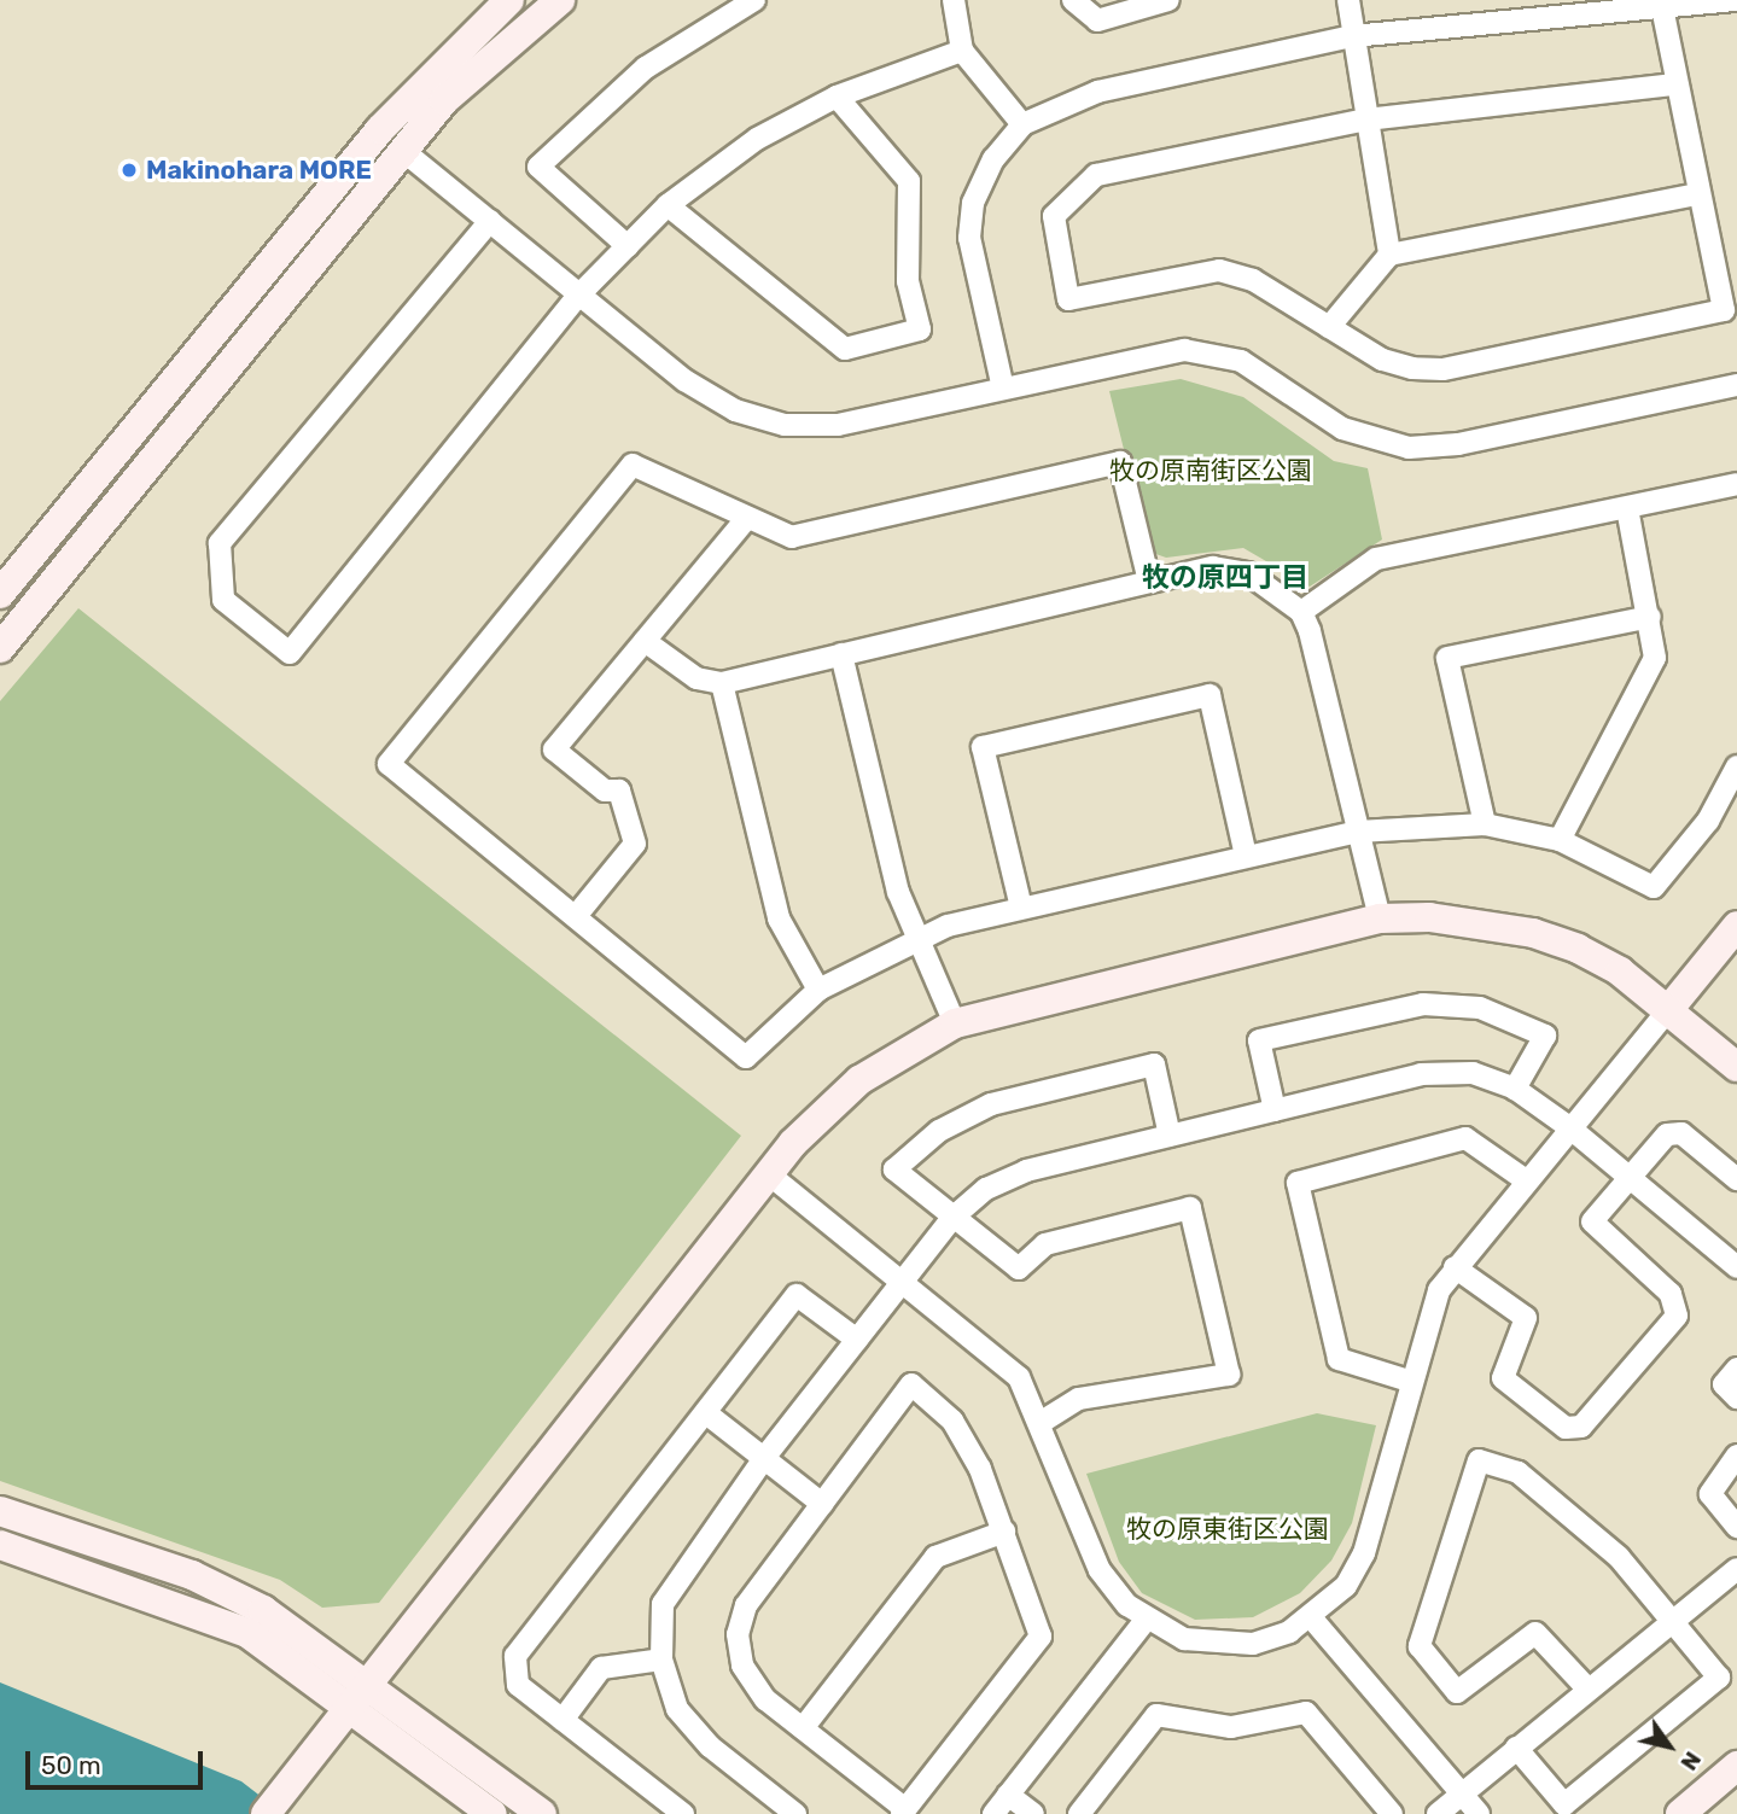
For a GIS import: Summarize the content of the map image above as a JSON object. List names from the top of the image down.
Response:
{
  "districts": ["牧の原四丁目"],
  "parks": ["牧の原南街区公園", "牧の原東街区公園"],
  "places": ["Makinohara MORE"],
  "scale_bar": "50 m",
  "north": "bottom right"
}
